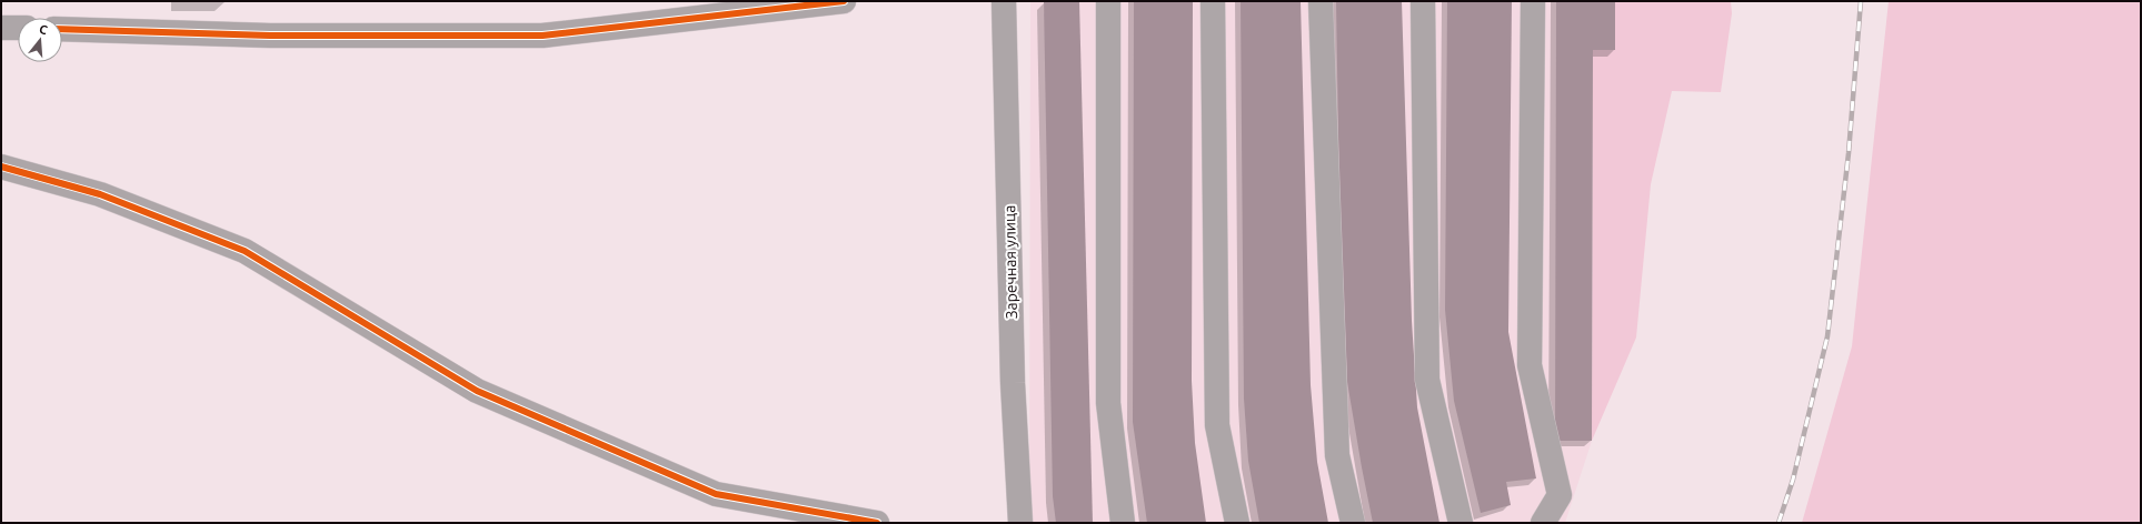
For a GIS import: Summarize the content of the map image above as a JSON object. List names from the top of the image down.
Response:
{
  "streets": {
    "street": ["Заречная улица"]
  },
  "north": "top"
}
